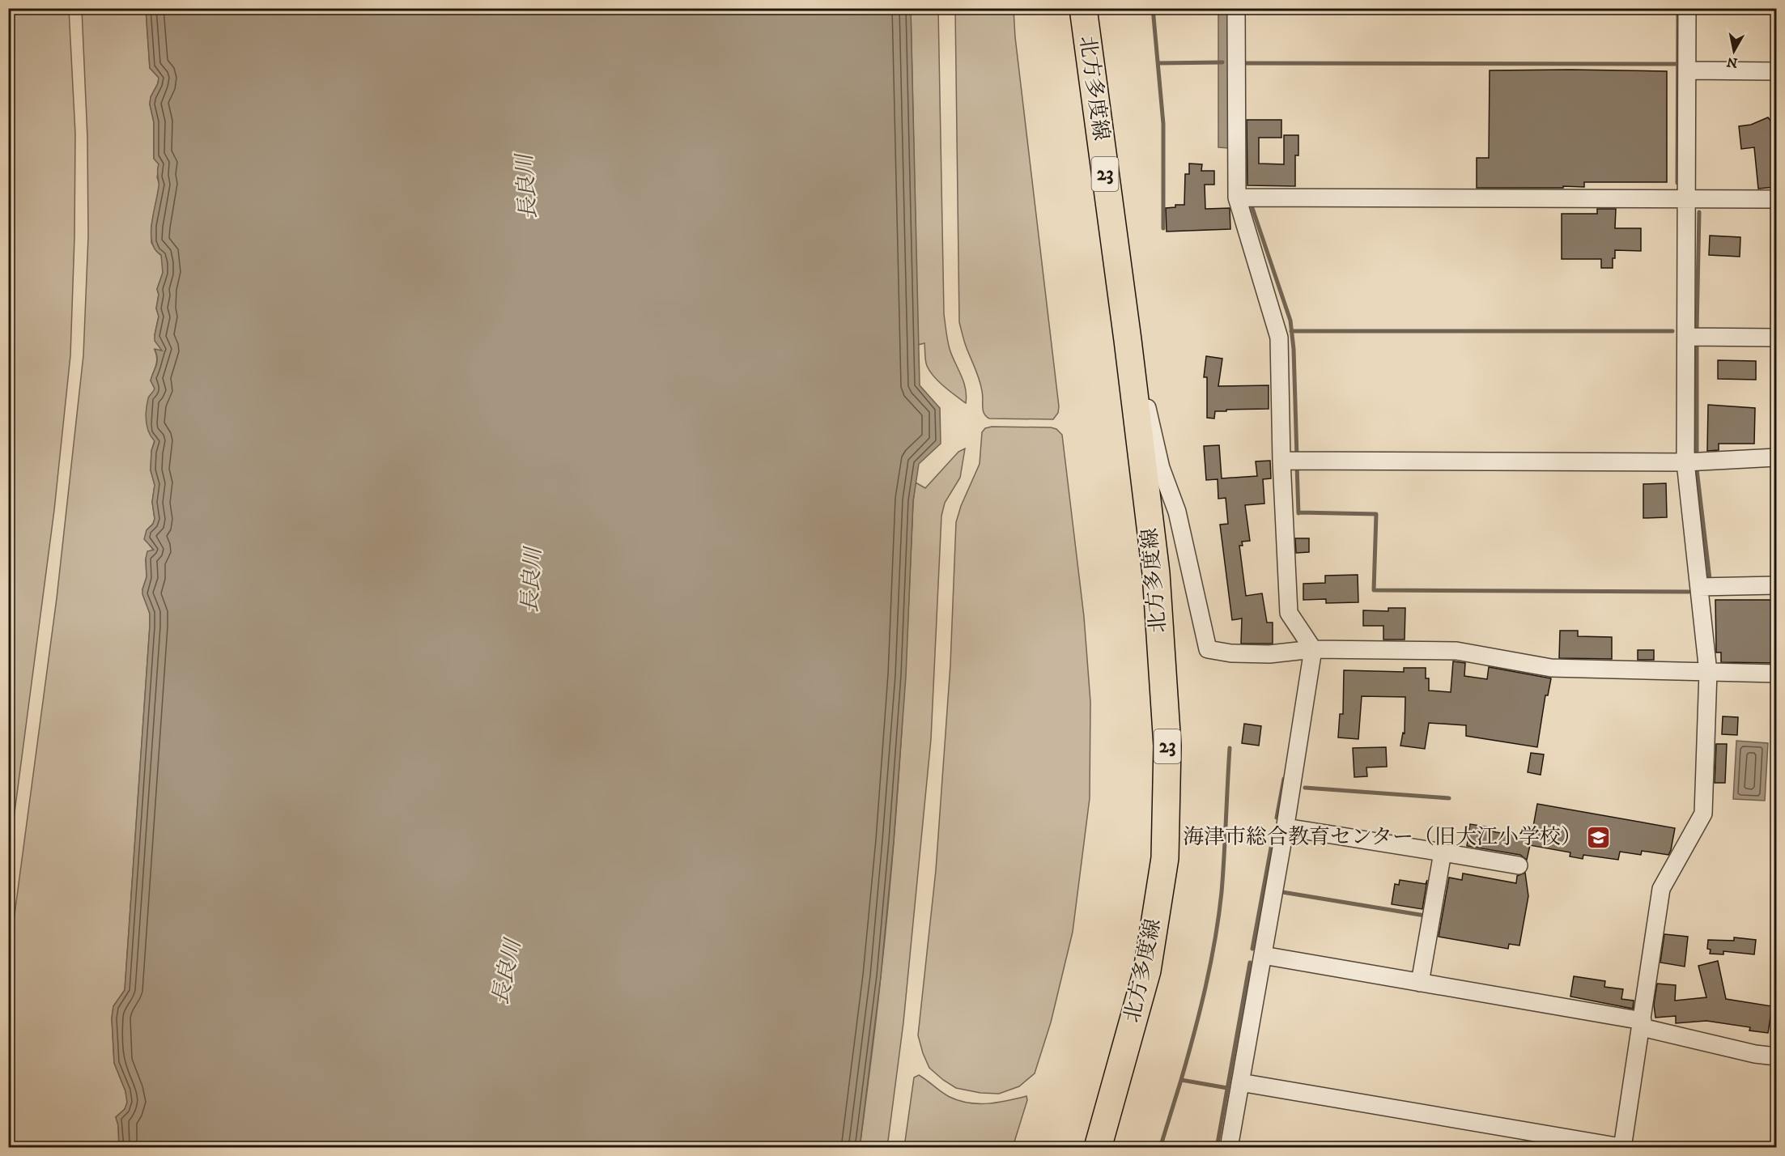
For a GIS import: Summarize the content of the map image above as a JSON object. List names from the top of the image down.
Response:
{
  "streets": {
    "main road": ["北方多度線", "23"]
  },
  "water": ["長良川"],
  "places": {
    "school or university": ["海津市総合教育センター（旧大江小学校）"]
  },
  "north": "bottom"
}
